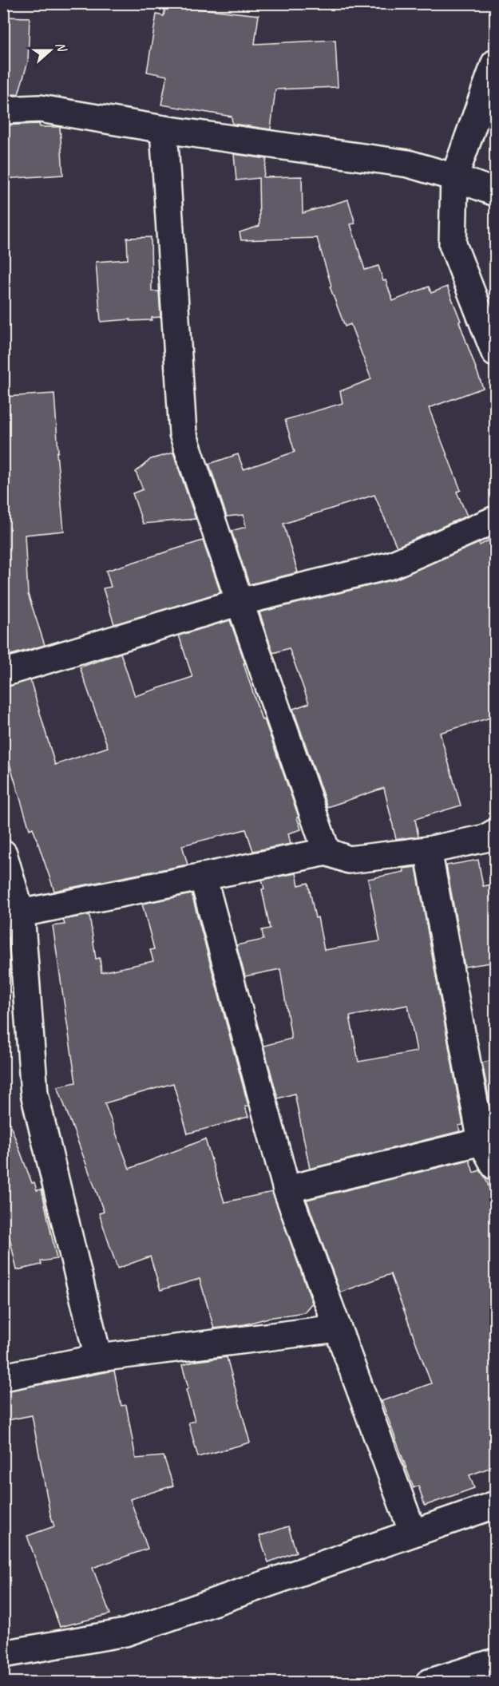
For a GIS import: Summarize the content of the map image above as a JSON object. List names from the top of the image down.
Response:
{
  "north": "right"
}
